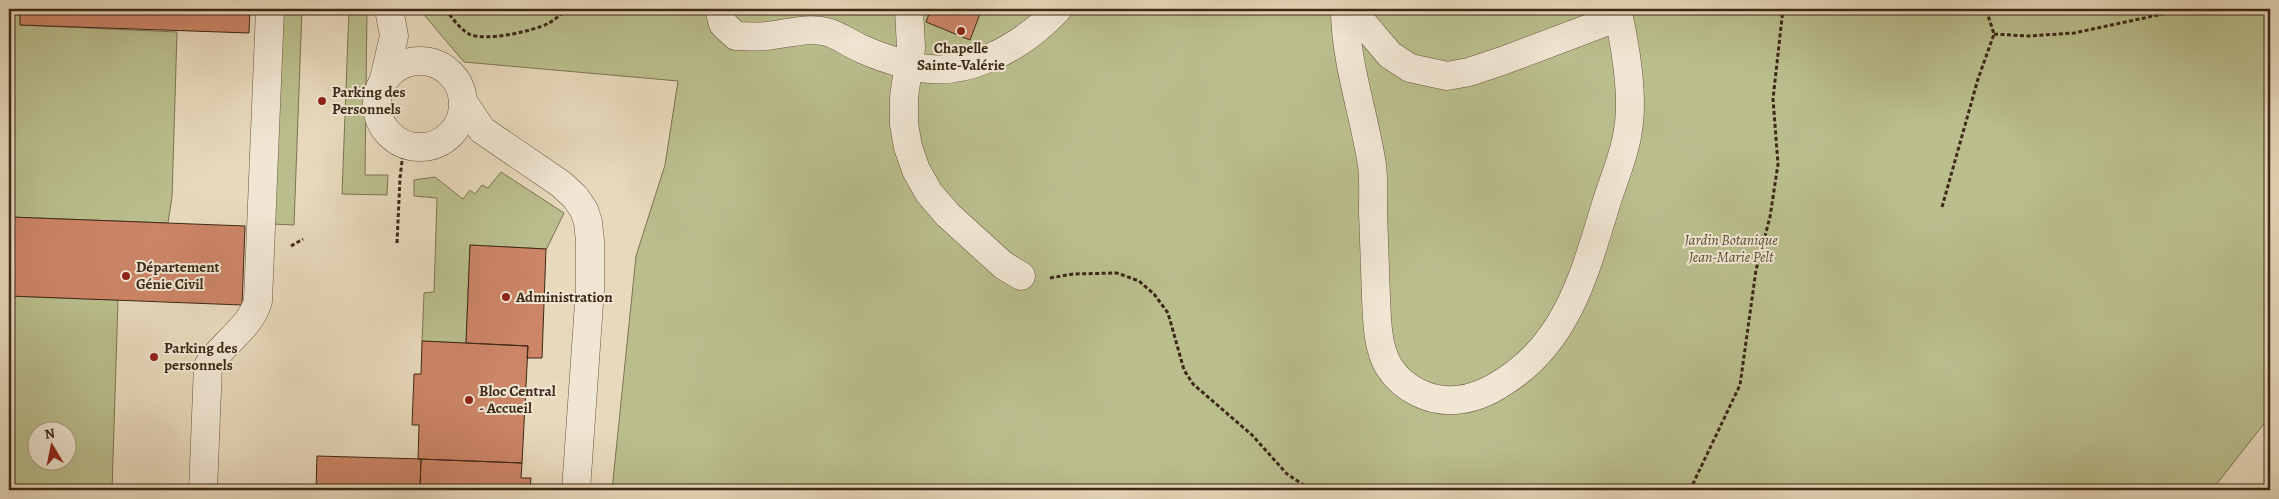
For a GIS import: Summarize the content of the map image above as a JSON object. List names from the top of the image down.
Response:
{
  "parks": ["Jardin Botanique Jean-Marie Pelt"],
  "places": [
    "Chapelle Sainte-Valérie",
    "Parking des Personnels",
    "Département Génie Civil",
    "Administration",
    "Parking des personnels",
    "Bloc Central - Accueil"
  ],
  "north": "top"
}
